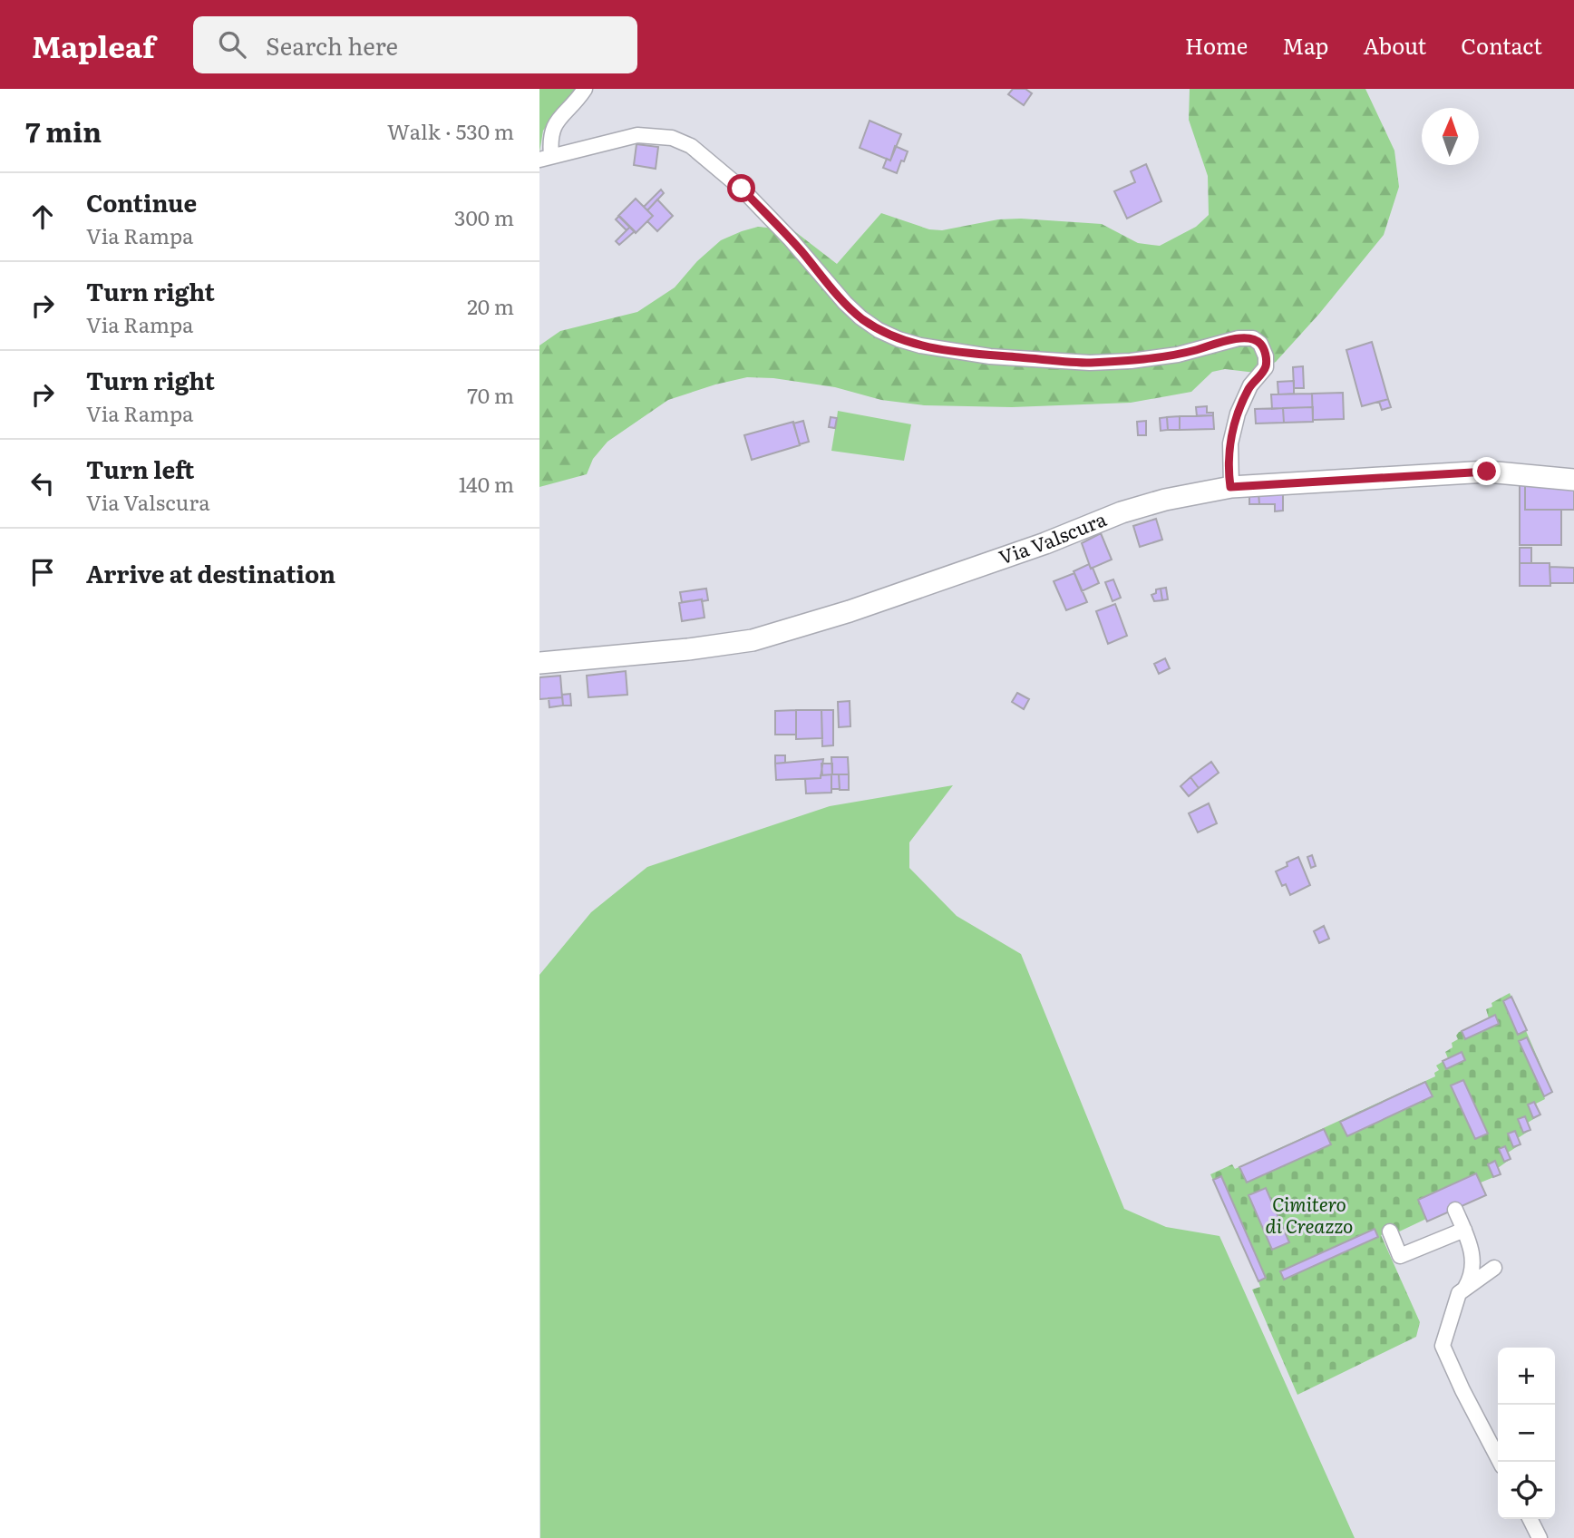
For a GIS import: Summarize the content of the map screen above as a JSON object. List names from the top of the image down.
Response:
{
  "streets": {
    "street": ["Via Valscura"]
  },
  "parks": ["Cimitero di Creazzo"],
  "north": "top",
  "page": {
    "header": "Mapleaf",
    "search": "Search here",
    "nav": [
      "Home",
      "Map",
      "About",
      "Contact"
    ],
    "heading": ["7 min", "Walk · 530 m"],
    "list": [
      ["Continue", "Via Rampa", "300 m"],
      ["Turn right", "Via Rampa", "20 m"],
      ["Turn right", "Via Rampa", "70 m"],
      ["Turn left", "Via Valscura", "140 m"],
      "Arrive at destination"
    ],
    "map_buttons": ["+", "−"]
  }
}
